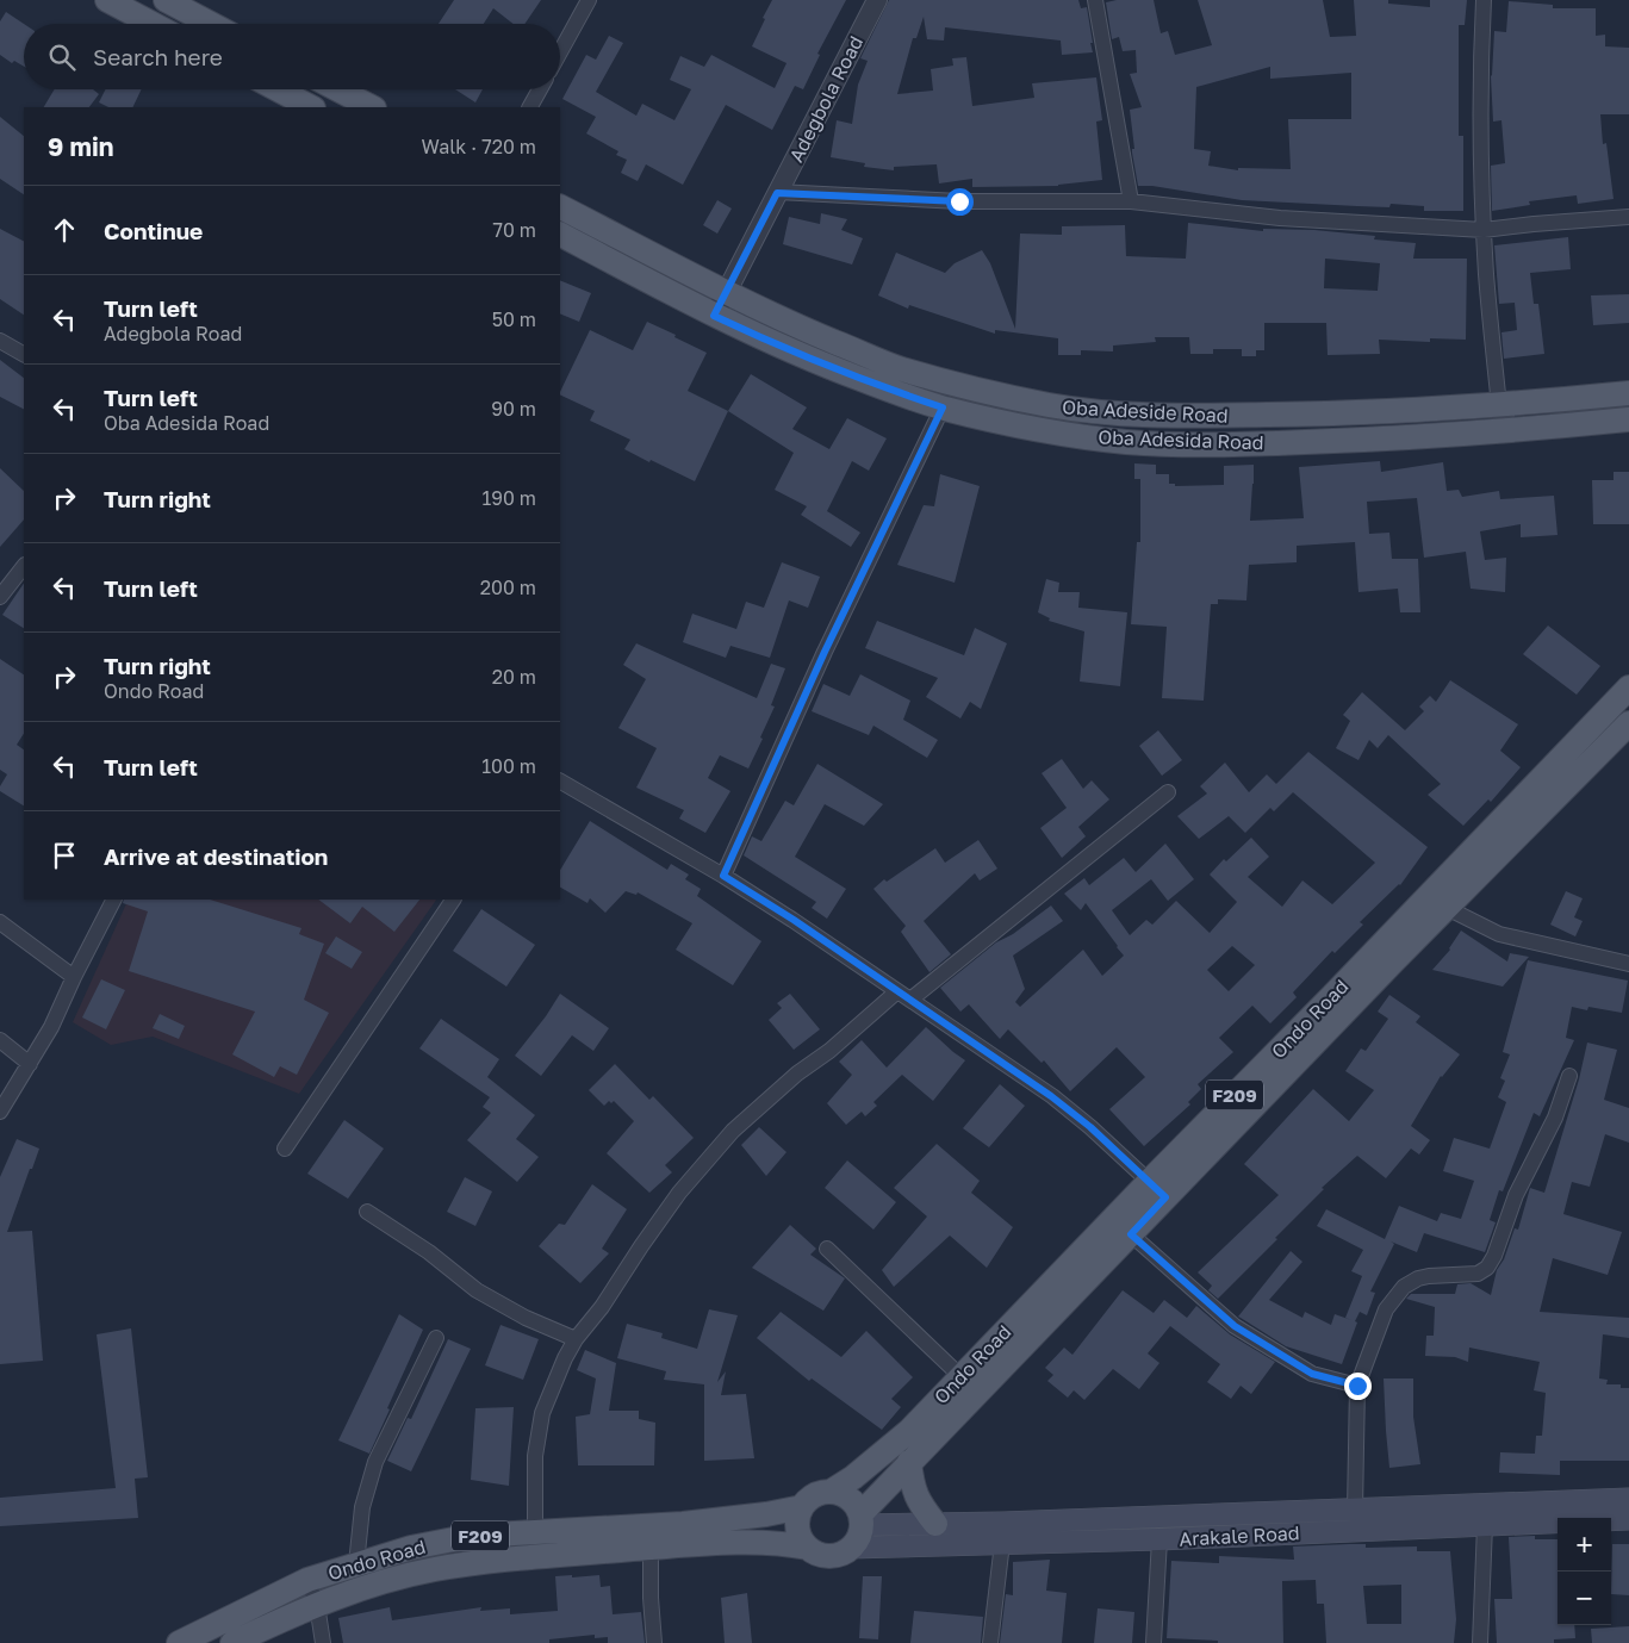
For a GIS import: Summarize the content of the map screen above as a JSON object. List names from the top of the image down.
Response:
{
  "streets": {
    "main road": [
      "Oba Adeside Road",
      "Oba Adesida Road",
      "Ondo Road",
      "F209",
      "Arakale Road"
    ],
    "street": ["Adegbola Road"]
  },
  "crossings": [
    ["Adegbola Road", "Oba Adeside Road"],
    ["Adegbola Road", "Oba Adesida Road"],
    ["Ondo Road", "F209"],
    ["Ondo Road", "Arakale Road"],
    ["F209", "Arakale Road"]
  ],
  "page": {
    "search": "Search here",
    "heading": ["9 min", "Walk · 720 m"],
    "list": [
      ["Continue", "70 m"],
      ["Turn left", "Adegbola Road", "50 m"],
      ["Turn left", "Oba Adesida Road", "90 m"],
      ["Turn right", "190 m"],
      ["Turn left", "200 m"],
      ["Turn right", "Ondo Road", "20 m"],
      ["Turn left", "100 m"],
      "Arrive at destination"
    ],
    "map_buttons": ["+", "−"]
  }
}
